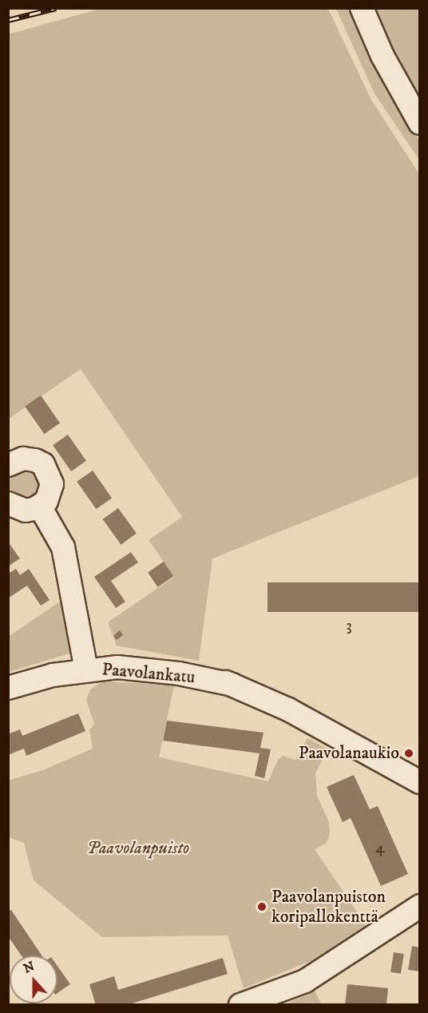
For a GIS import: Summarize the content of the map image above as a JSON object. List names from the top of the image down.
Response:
{
  "streets": {
    "street": ["Paavolankatu"]
  },
  "parks": ["Paavolanpuisto"],
  "places": ["Paavolanaukio", "Paavolanpuiston koripallokenttä"],
  "house_numbers": ["3", "4"],
  "north": "top"
}
